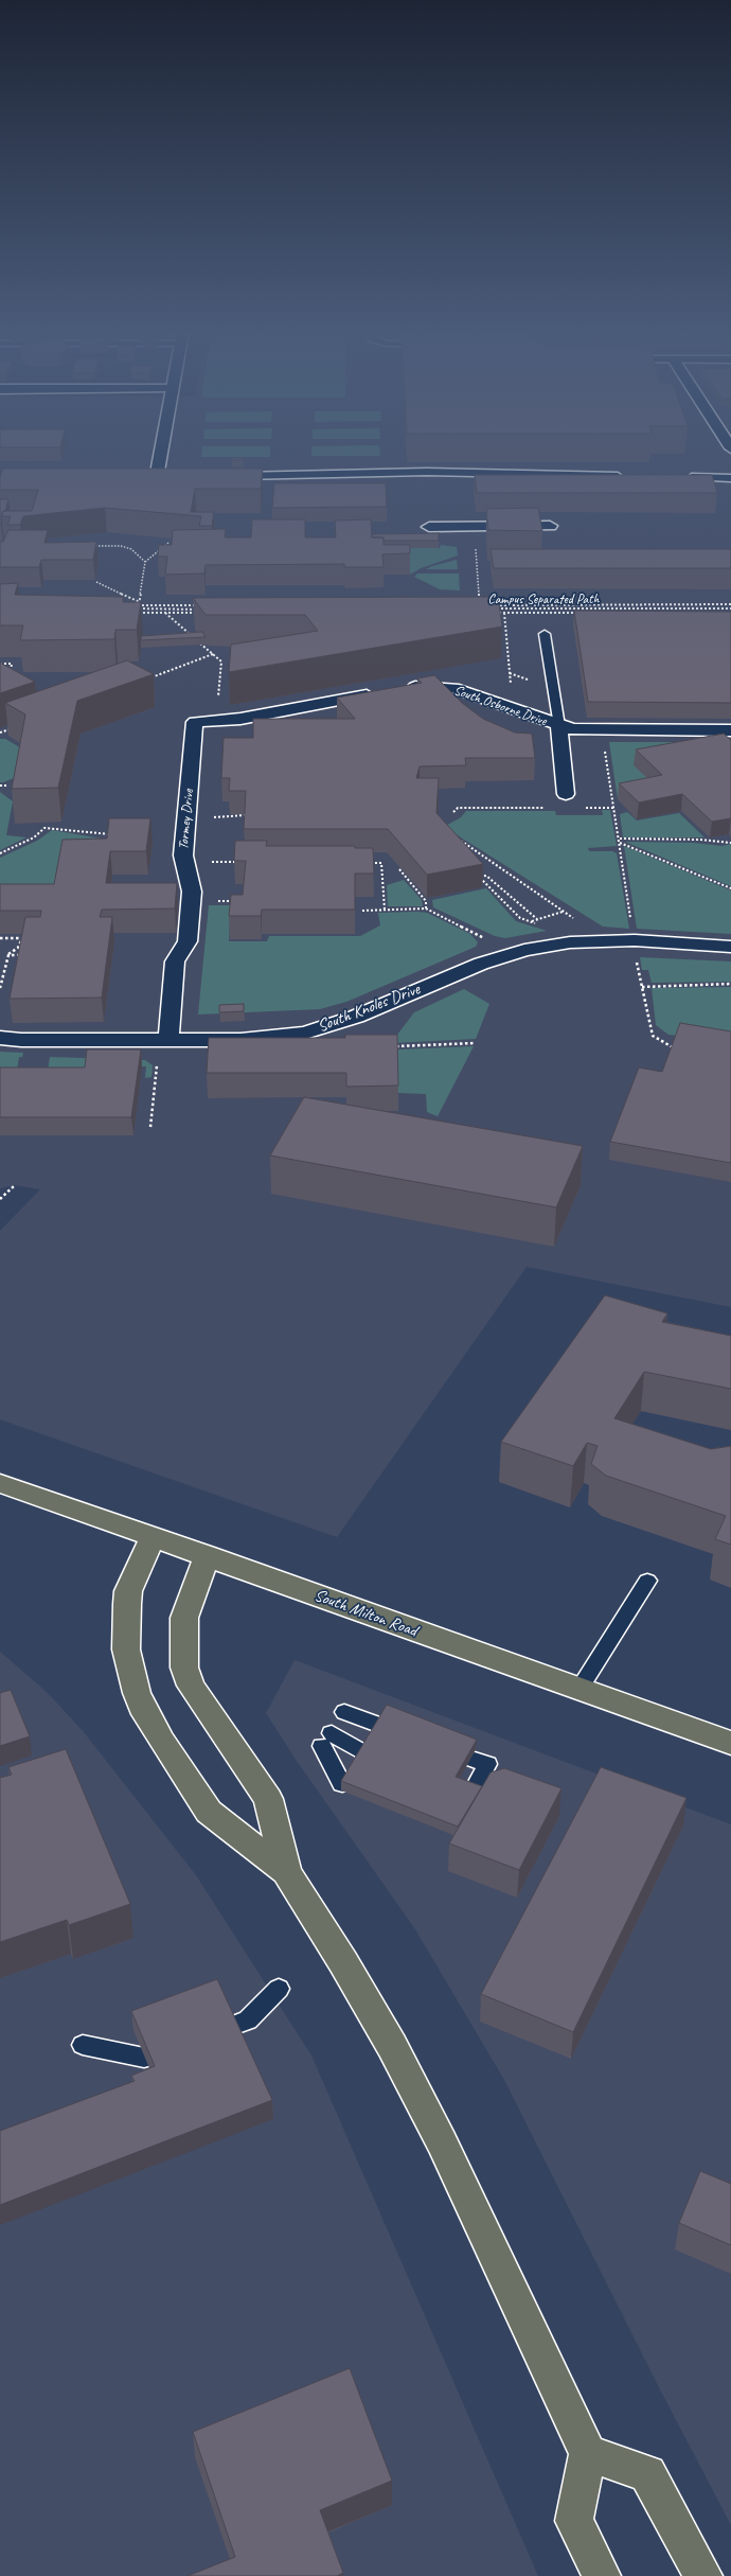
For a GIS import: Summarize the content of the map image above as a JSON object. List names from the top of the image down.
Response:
{
  "streets": {
    "main road": ["South Milton Road"],
    "street": ["South Osborne Drive", "Tormey Drive", "South Knoles Drive"],
    "path": ["Campus Separated Path"]
  },
  "crossings": [
    ["Tormey Drive", "South Knoles Drive"]
  ]
}
